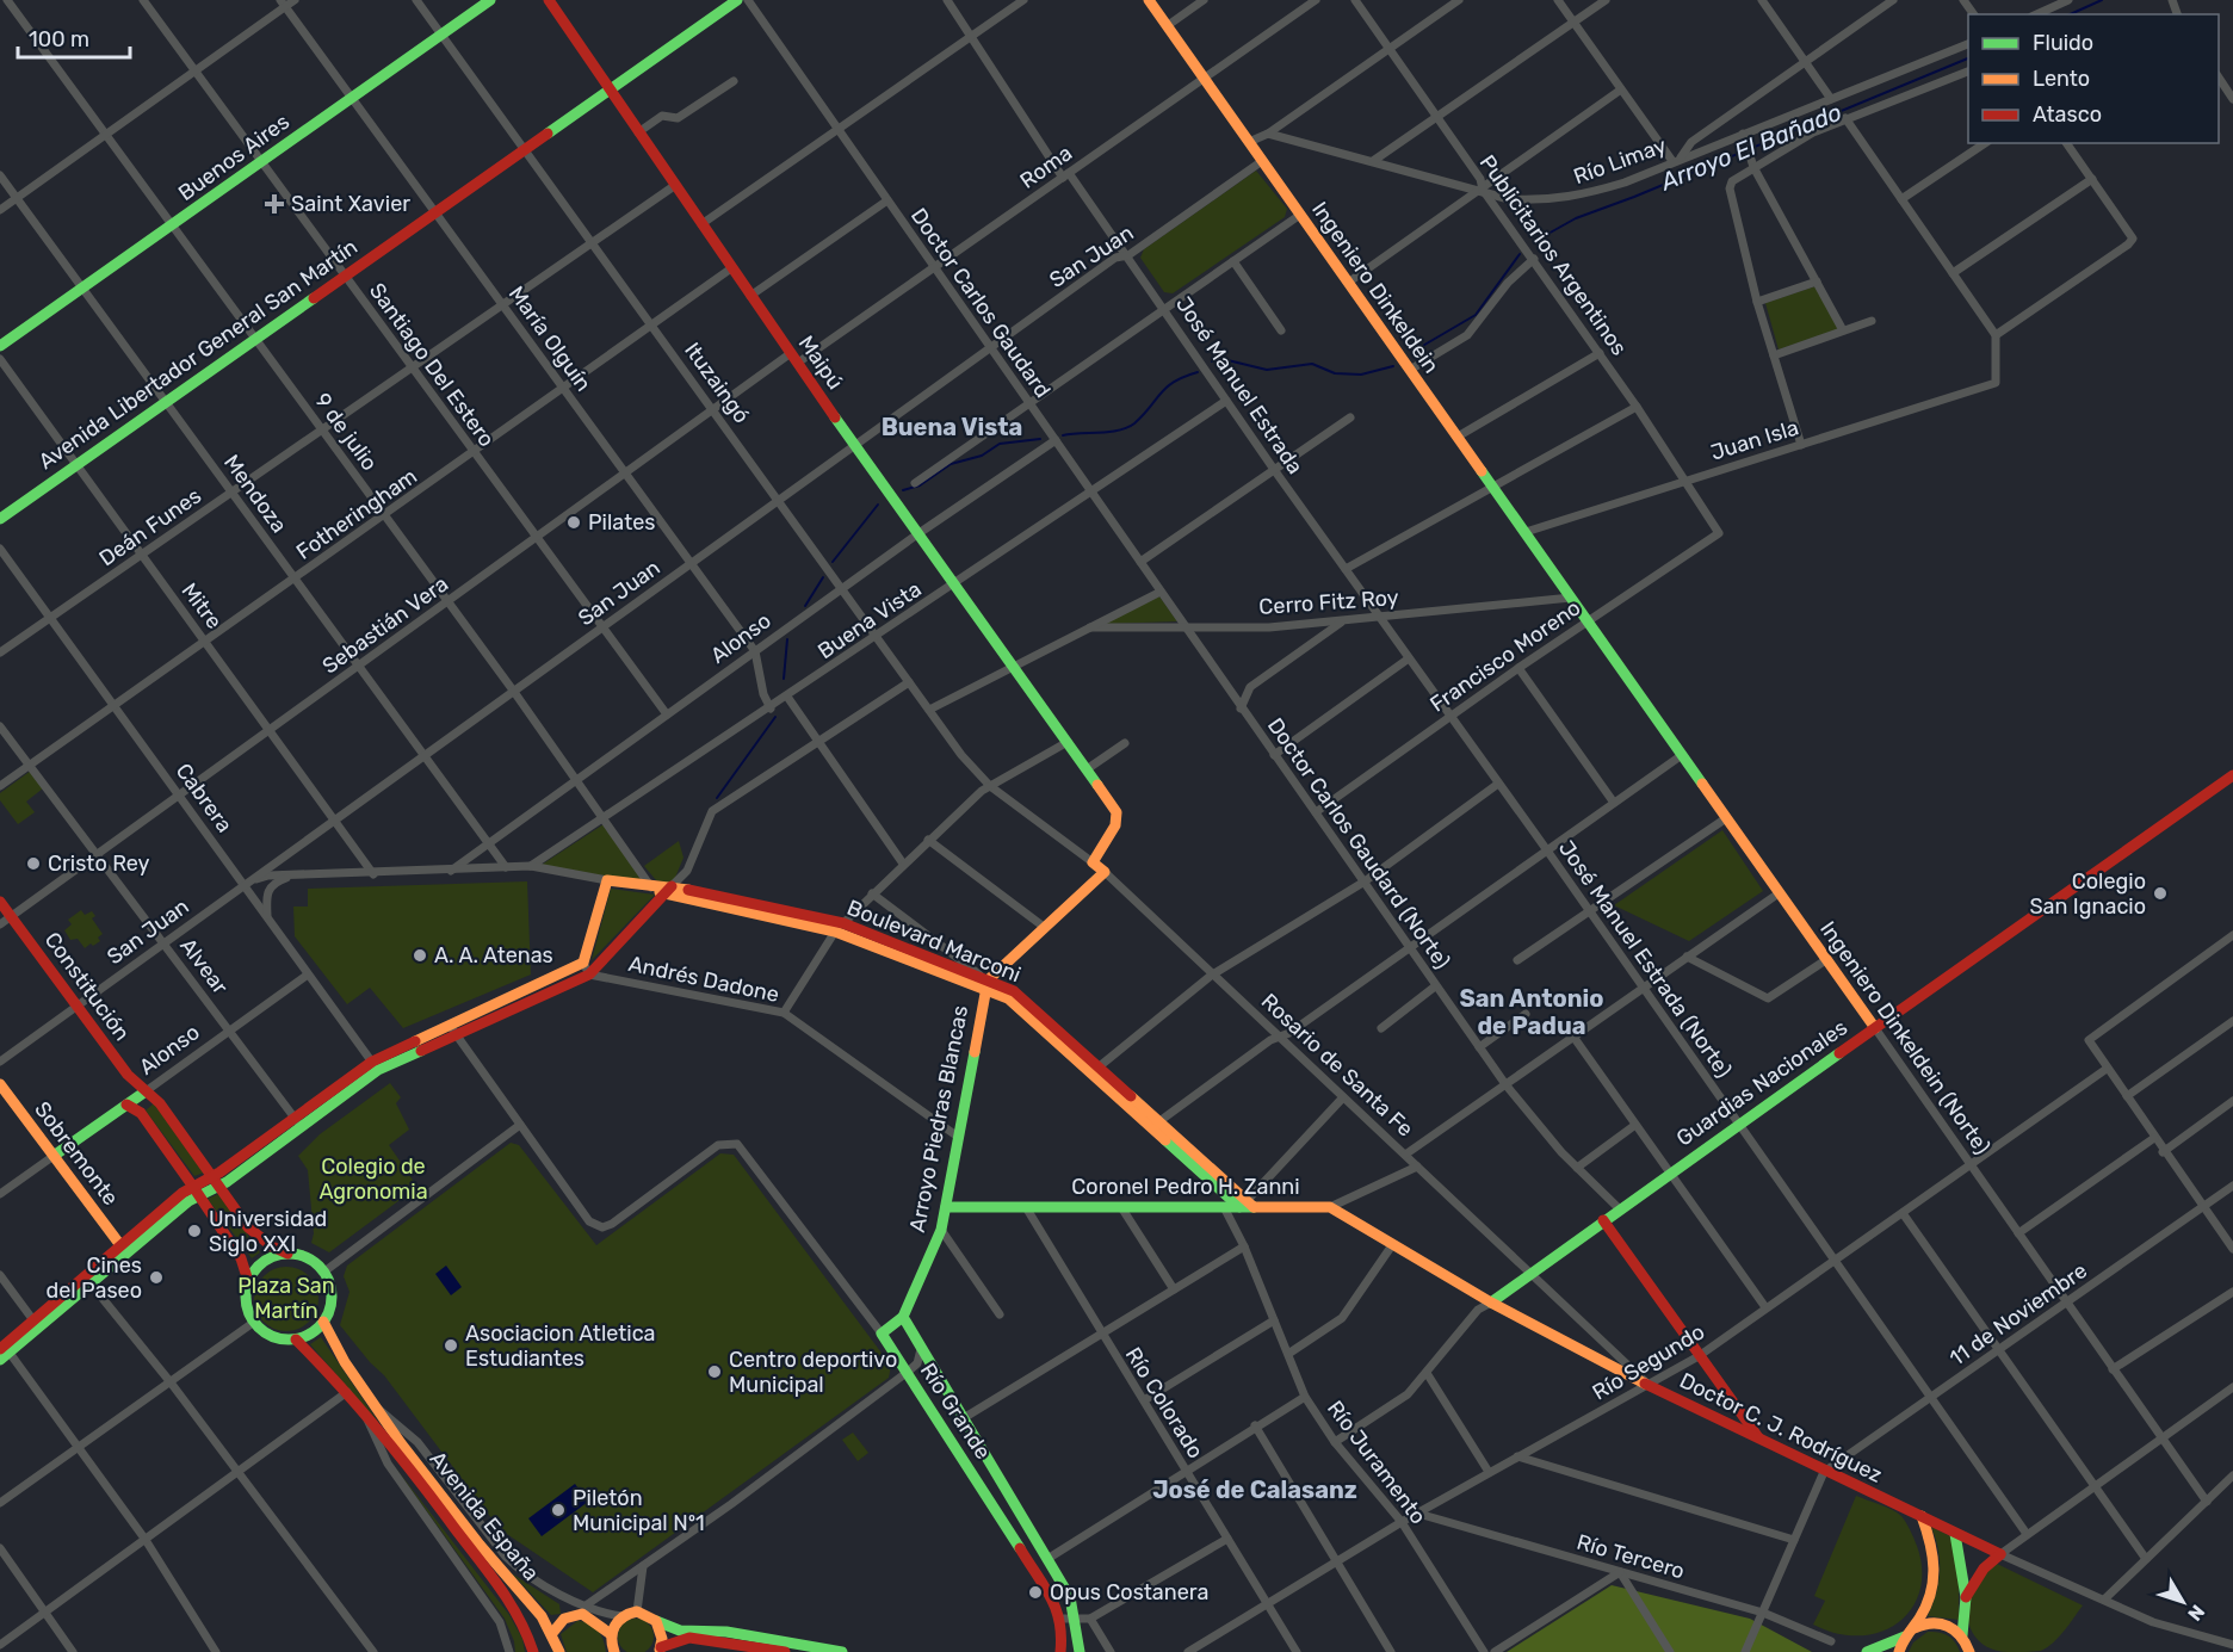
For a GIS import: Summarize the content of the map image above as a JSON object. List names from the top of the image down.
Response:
{
  "streets": {
    "main road": [
      "Buenos Aires",
      "Ingeniero Dinkeldein",
      "Avenida Libertador General San Martín",
      "Maipú",
      "Alonso",
      "Boulevard Marconi",
      "Constitución",
      "Ingeniero Dinkeldein (Norte)",
      "Rosario de Santa Fe",
      "Guardias Nacionales",
      "Arroyo Piedras Blancas",
      "Sobremonte",
      "Coronel Pedro H. Zanni",
      "Río Grande",
      "Doctor C. J. Rodríguez",
      "Avenida España"
    ],
    "street": [
      "Río Limay",
      "Roma",
      "Publicitarios Argentinos",
      "San Juan",
      "Doctor Carlos Gaudard",
      "María Olguín",
      "Santiago Del Estero",
      "Ituzaingó",
      "José Manuel Estrada",
      "9 de julio",
      "Juan Isla",
      "Mendoza",
      "Fotheringham",
      "Deán Funes",
      "Cerro Fitz Roy",
      "Mitre",
      "Buena Vista",
      "Sebastián Vera",
      "Francisco Moreno",
      "Cabrera",
      "Doctor Carlos Gaudard (Norte)",
      "José Manuel Estrada (Norte)",
      "Alvear",
      "Andrés Dadone",
      "11 de Noviembre",
      "Río Segundo",
      "Río Colorado",
      "Río Juramento",
      "Río Tercero"
    ]
  },
  "crossings": [
    ["Buenos Aires", "María Olguín"],
    ["Buenos Aires", "Santiago Del Estero"],
    ["Buenos Aires", "Ituzaingó"],
    ["Buenos Aires", "9 de julio"],
    ["Buenos Aires", "Mendoza"],
    ["Río Limay", "Publicitarios Argentinos"],
    ["Roma", "Ingeniero Dinkeldein"],
    ["Roma", "Doctor Carlos Gaudard"],
    ["Roma", "Maipú"],
    ["Roma", "José Manuel Estrada"],
    ["Roma", "Sebastián Vera"],
    ["Publicitarios Argentinos", "Juan Isla"],
    ["Publicitarios Argentinos", "Francisco Moreno"],
    ["San Juan", "Ingeniero Dinkeldein"],
    ["San Juan", "Doctor Carlos Gaudard"],
    ["San Juan", "María Olguín"],
    ["San Juan", "Maipú"],
    ["San Juan", "Santiago Del Estero"],
    ["San Juan", "Ituzaingó"],
    ["San Juan", "José Manuel Estrada"],
    ["San Juan", "9 de julio"],
    ["San Juan", "Mendoza"],
    ["San Juan", "Mitre"],
    ["San Juan", "Cabrera"],
    ["San Juan", "Boulevard Marconi"],
    ["San Juan", "Alvear"],
    ["San Juan", "Constitución"],
    ["Ingeniero Dinkeldein", "Juan Isla"],
    ["Ingeniero Dinkeldein", "Cerro Fitz Roy"],
    ["Ingeniero Dinkeldein", "Ingeniero Dinkeldein (Norte)"],
    ["Doctor Carlos Gaudard", "Cerro Fitz Roy"],
    ["Doctor Carlos Gaudard", "Buena Vista"],
    ["Doctor Carlos Gaudard", "Alonso"],
    ["Doctor Carlos Gaudard", "Doctor Carlos Gaudard (Norte)"],
    ["María Olguín", "Avenida Libertador General San Martín"],
    ["María Olguín", "Fotheringham"],
    ["María Olguín", "Deán Funes"],
    ["María Olguín", "Buena Vista"],
    ["María Olguín", "Sebastián Vera"],
    ["María Olguín", "Alonso"],
    ["Avenida Libertador General San Martín", "Maipú"],
    ["Avenida Libertador General San Martín", "Santiago Del Estero"],
    ["Avenida Libertador General San Martín", "Ituzaingó"],
    ["Avenida Libertador General San Martín", "9 de julio"],
    ["Avenida Libertador General San Martín", "Mendoza"],
    ["Avenida Libertador General San Martín", "Mitre"],
    ["Maipú", "Fotheringham"],
    ["Maipú", "Deán Funes"],
    ["Maipú", "Buena Vista"],
    ["Maipú", "Sebastián Vera"],
    ["Maipú", "Alonso"],
    ["Maipú", "Rosario de Santa Fe"],
    ["Santiago Del Estero", "Fotheringham"],
    ["Santiago Del Estero", "Deán Funes"],
    ["Santiago Del Estero", "Sebastián Vera"],
    ["Santiago Del Estero", "Alonso"],
    ["Ituzaingó", "Fotheringham"],
    ["Ituzaingó", "Deán Funes"],
    ["Ituzaingó", "Buena Vista"],
    ["Ituzaingó", "Sebastián Vera"],
    ["Ituzaingó", "Alonso"],
    ["Ituzaingó", "Rosario de Santa Fe"],
    ["José Manuel Estrada", "Cerro Fitz Roy"],
    ["José Manuel Estrada", "Buena Vista"],
    ["José Manuel Estrada", "José Manuel Estrada (Norte)"],
    ["9 de julio", "Fotheringham"],
    ["9 de julio", "Deán Funes"],
    ["9 de julio", "Buena Vista"],
    ["9 de julio", "Sebastián Vera"],
    ["9 de julio", "Alonso"],
    ["9 de julio", "Boulevard Marconi"],
    ["Mendoza", "Fotheringham"],
    ["Mendoza", "Deán Funes"],
    ["Mendoza", "Sebastián Vera"],
    ["Mendoza", "Alonso"],
    ["Mendoza", "Boulevard Marconi"],
    ["Fotheringham", "Mitre"],
    ["Fotheringham", "Cabrera"],
    ["Fotheringham", "Alvear"],
    ["Deán Funes", "Mitre"],
    ["Deán Funes", "Cabrera"],
    ["Cerro Fitz Roy", "Doctor Carlos Gaudard (Norte)"],
    ["Cerro Fitz Roy", "José Manuel Estrada (Norte)"],
    ["Cerro Fitz Roy", "Ingeniero Dinkeldein (Norte)"],
    ["Mitre", "Sebastián Vera"],
    ["Mitre", "Boulevard Marconi"],
    ["Buena Vista", "Boulevard Marconi"],
    ["Sebastián Vera", "Cabrera"],
    ["Sebastián Vera", "Alvear"],
    ["Sebastián Vera", "Constitución"],
    ["Alonso", "Cabrera"],
    ["Alonso", "Boulevard Marconi"],
    ["Alonso", "Alvear"],
    ["Alonso", "Constitución"],
    ["Alonso", "Sobremonte"],
    ["Francisco Moreno", "Doctor Carlos Gaudard (Norte)"],
    ["Francisco Moreno", "José Manuel Estrada (Norte)"],
    ["Francisco Moreno", "Ingeniero Dinkeldein (Norte)"],
    ["Cabrera", "Boulevard Marconi"],
    ["Doctor Carlos Gaudard (Norte)", "Guardias Nacionales"],
    ["Boulevard Marconi", "Arroyo Piedras Blancas"],
    ["Boulevard Marconi", "Coronel Pedro H. Zanni"],
    ["José Manuel Estrada (Norte)", "Guardias Nacionales"],
    ["José Manuel Estrada (Norte)", "11 de Noviembre"],
    ["José Manuel Estrada (Norte)", "Río Segundo"],
    ["Andrés Dadone", "Arroyo Piedras Blancas"],
    ["Ingeniero Dinkeldein (Norte)", "Guardias Nacionales"],
    ["Ingeniero Dinkeldein (Norte)", "11 de Noviembre"],
    ["Ingeniero Dinkeldein (Norte)", "Río Segundo"],
    ["Rosario de Santa Fe", "Guardias Nacionales"],
    ["Rosario de Santa Fe", "Coronel Pedro H. Zanni"],
    ["Rosario de Santa Fe", "Río Segundo"],
    ["Rosario de Santa Fe", "Doctor C. J. Rodríguez"],
    ["Guardias Nacionales", "Doctor C. J. Rodríguez"],
    ["Arroyo Piedras Blancas", "Coronel Pedro H. Zanni"],
    ["Arroyo Piedras Blancas", "Río Grande"],
    ["Coronel Pedro H. Zanni", "Río Colorado"],
    ["Coronel Pedro H. Zanni", "Doctor C. J. Rodríguez"],
    ["Coronel Pedro H. Zanni", "Río Juramento"],
    ["11 de Noviembre", "Doctor C. J. Rodríguez"],
    ["Río Segundo", "Río Colorado"],
    ["Río Segundo", "Doctor C. J. Rodríguez"],
    ["Río Segundo", "Río Juramento"],
    ["Río Segundo", "Río Tercero"]
  ],
  "districts": ["Buena Vista", "San Antonio de Padua", "José de Calasanz"],
  "water": ["Arroyo El Bañado"],
  "parks": ["Colegio de Agronomia", "Plaza San Martín"],
  "places": {
    "health": ["Saint Xavier"],
    "other": [
      "Pilates",
      "Cristo Rey",
      "Colegio San Ignacio",
      "A. A. Atenas",
      "Universidad Siglo XXI",
      "Cines del Paseo",
      "Asociacion Atletica Estudiantes",
      "Centro deportivo Municipal",
      "Piletón Municipal Nº1",
      "Opus Costanera"
    ]
  },
  "legend": ["Fluido", "Lento", "Atasco"],
  "scale_bar": "100 m",
  "north": "bottom right"
}
